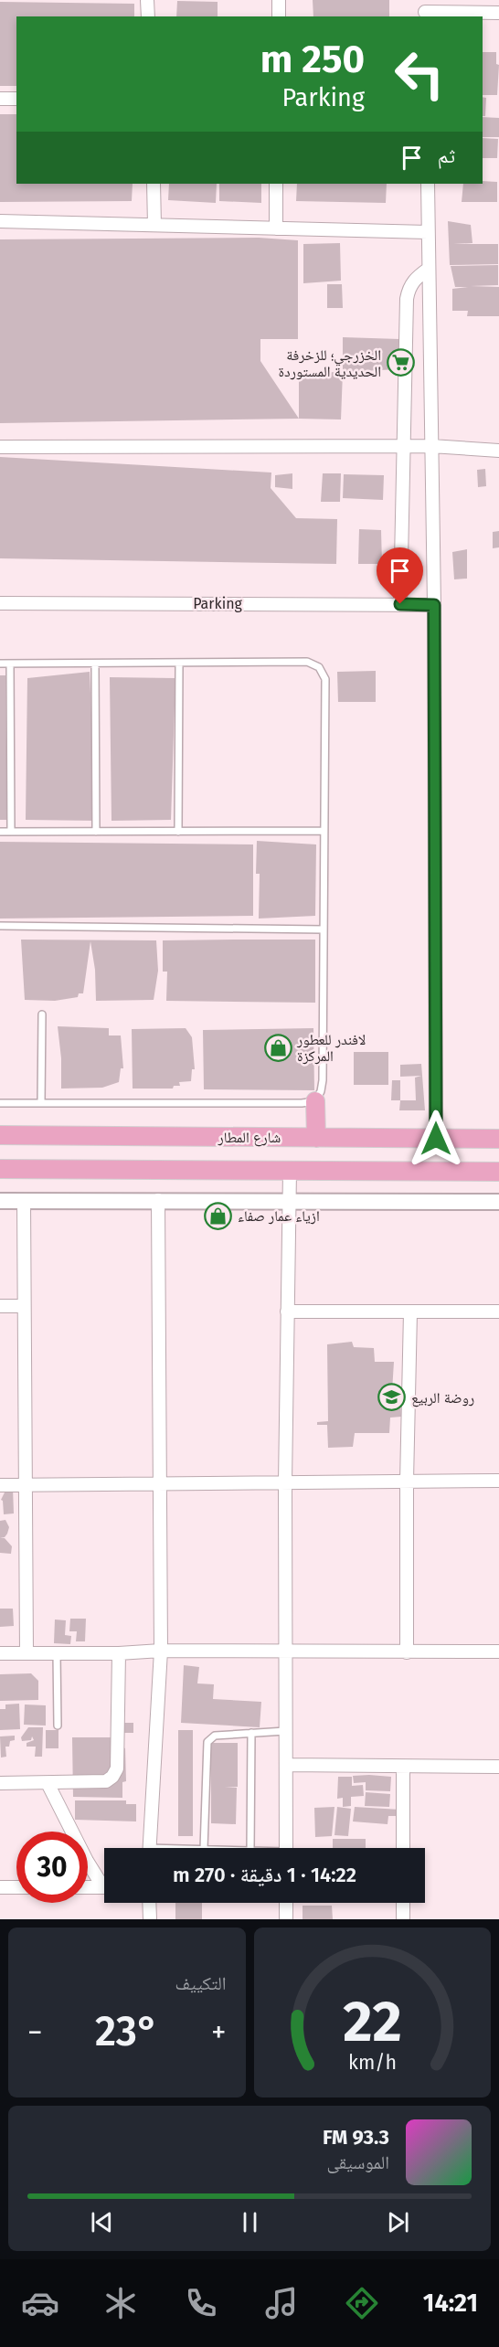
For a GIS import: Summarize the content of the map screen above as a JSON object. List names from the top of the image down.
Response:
{
  "streets": {
    "main road": ["شارع المطار"],
    "street": ["Parking"]
  },
  "places": {
    "supermarket": ["الخزرجي؛ للزخرفة الحديدية المستوردة"],
    "shop": ["لافندر للعطور المركزة", "ازياء عمار صفاء"],
    "school or university": ["روضة الربيع"]
  },
  "page": {
    "turn": ["250 m", "Parking"],
    "then": "ثم",
    "limit": "30",
    "trip": "14:22 · 1 دقيقة · 270 m",
    "tile": "التكييف",
    "heat": ["−", "23°", "+"],
    "song": ["93.3 FM", "الموسيقى"],
    "tabs": "14:21",
    "gauge": ["22", "km/h"]
  }
}
